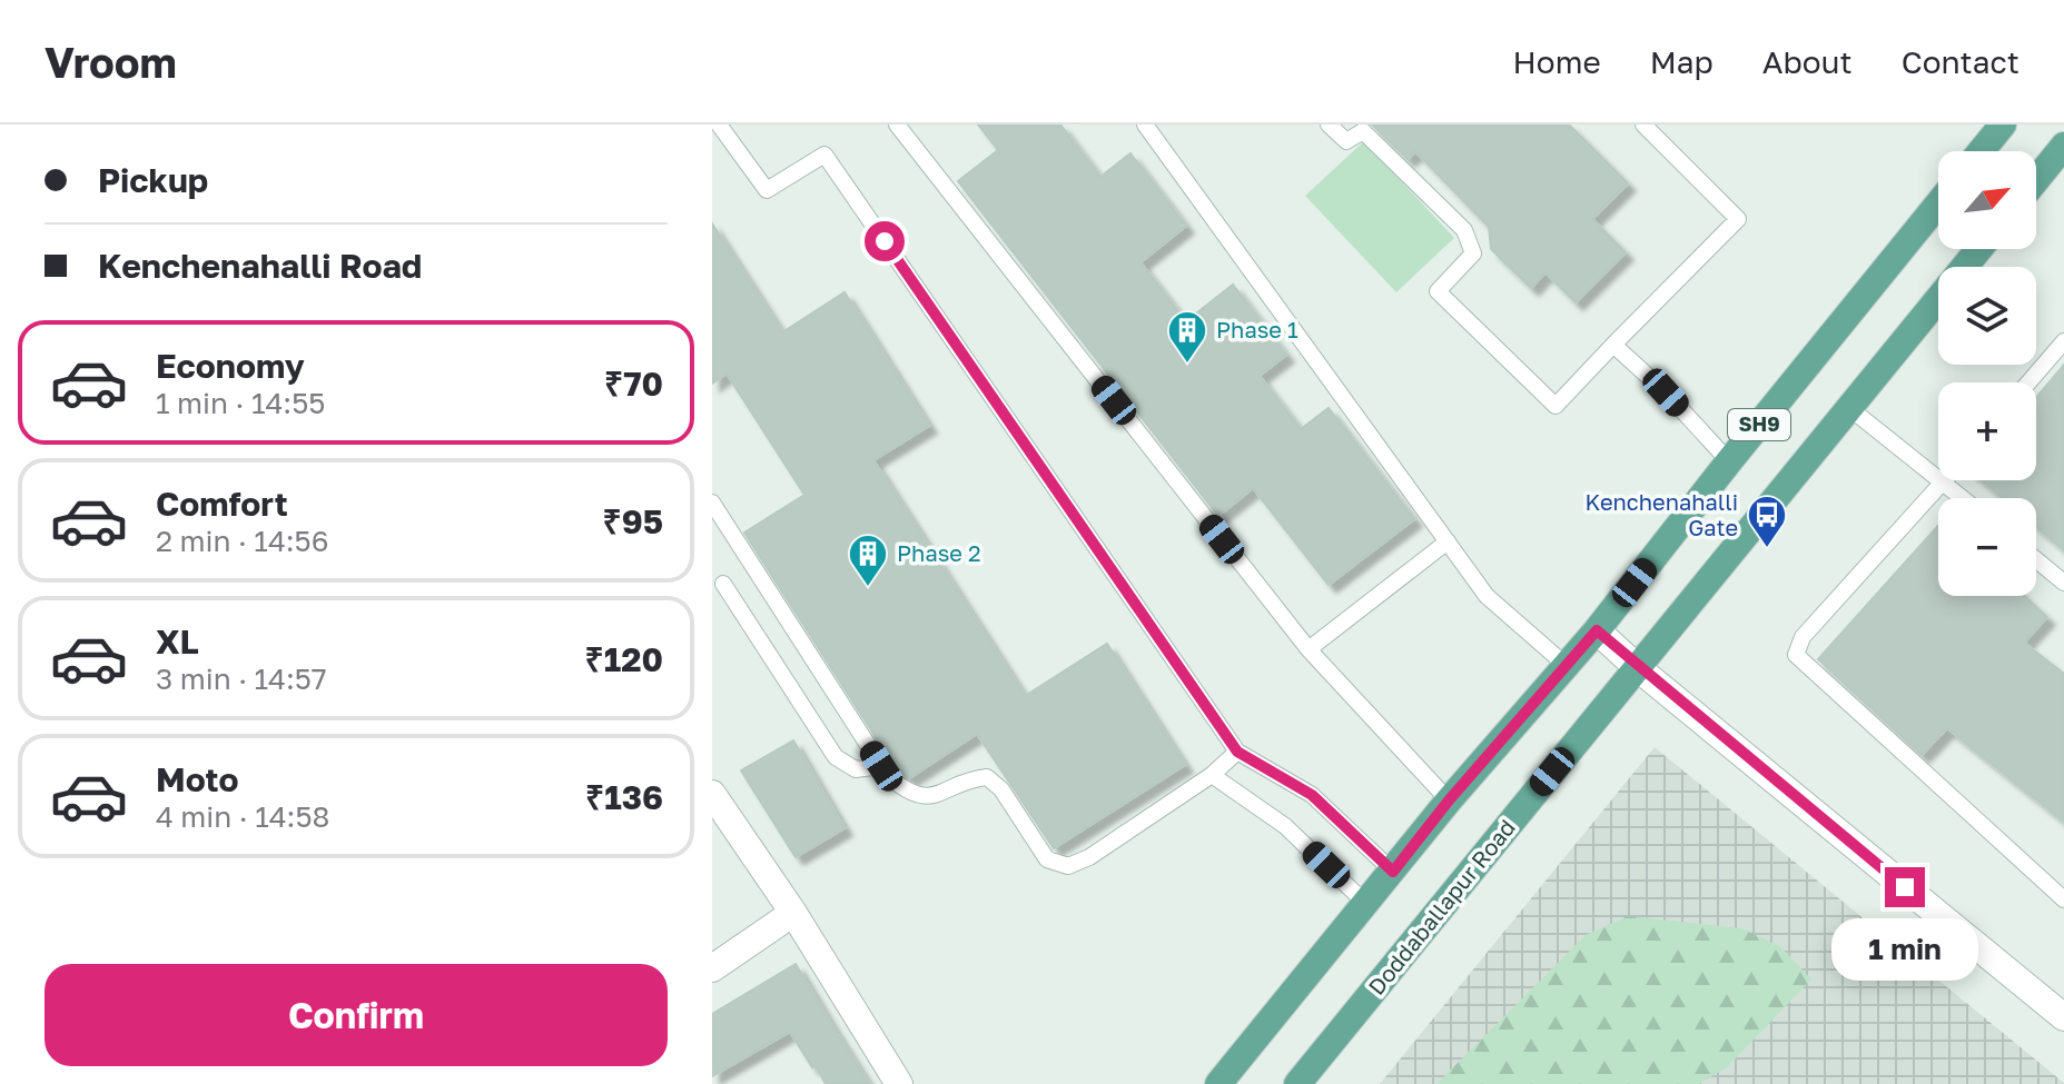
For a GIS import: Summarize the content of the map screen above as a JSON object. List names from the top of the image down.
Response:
{
  "streets": {
    "main road": ["SH9", "Doddaballapur Road"]
  },
  "places": {
    "building": ["Phase 1", "Phase 2"],
    "bus stop": ["Kenchenahalli Gate"]
  },
  "north": "top right",
  "page": {
    "header": "Vroom",
    "nav": [
      "Home",
      "Map",
      "About",
      "Contact"
    ],
    "banner": ["Pickup", "Kenchenahalli Road"],
    "map_buttons": ["+", "−"],
    "list": [
      {
        "name": "Economy",
        "note": "1 min · 14:55",
        "value": "₹70"
      },
      {
        "name": "Comfort",
        "note": "2 min · 14:56",
        "value": "₹95"
      },
      {
        "name": "XL",
        "note": "3 min · 14:57",
        "value": "₹120"
      },
      {
        "name": "Moto",
        "note": "4 min · 14:58",
        "value": "₹136"
      }
    ],
    "bubble": "1 min",
    "buttons": "Confirm"
  }
}
